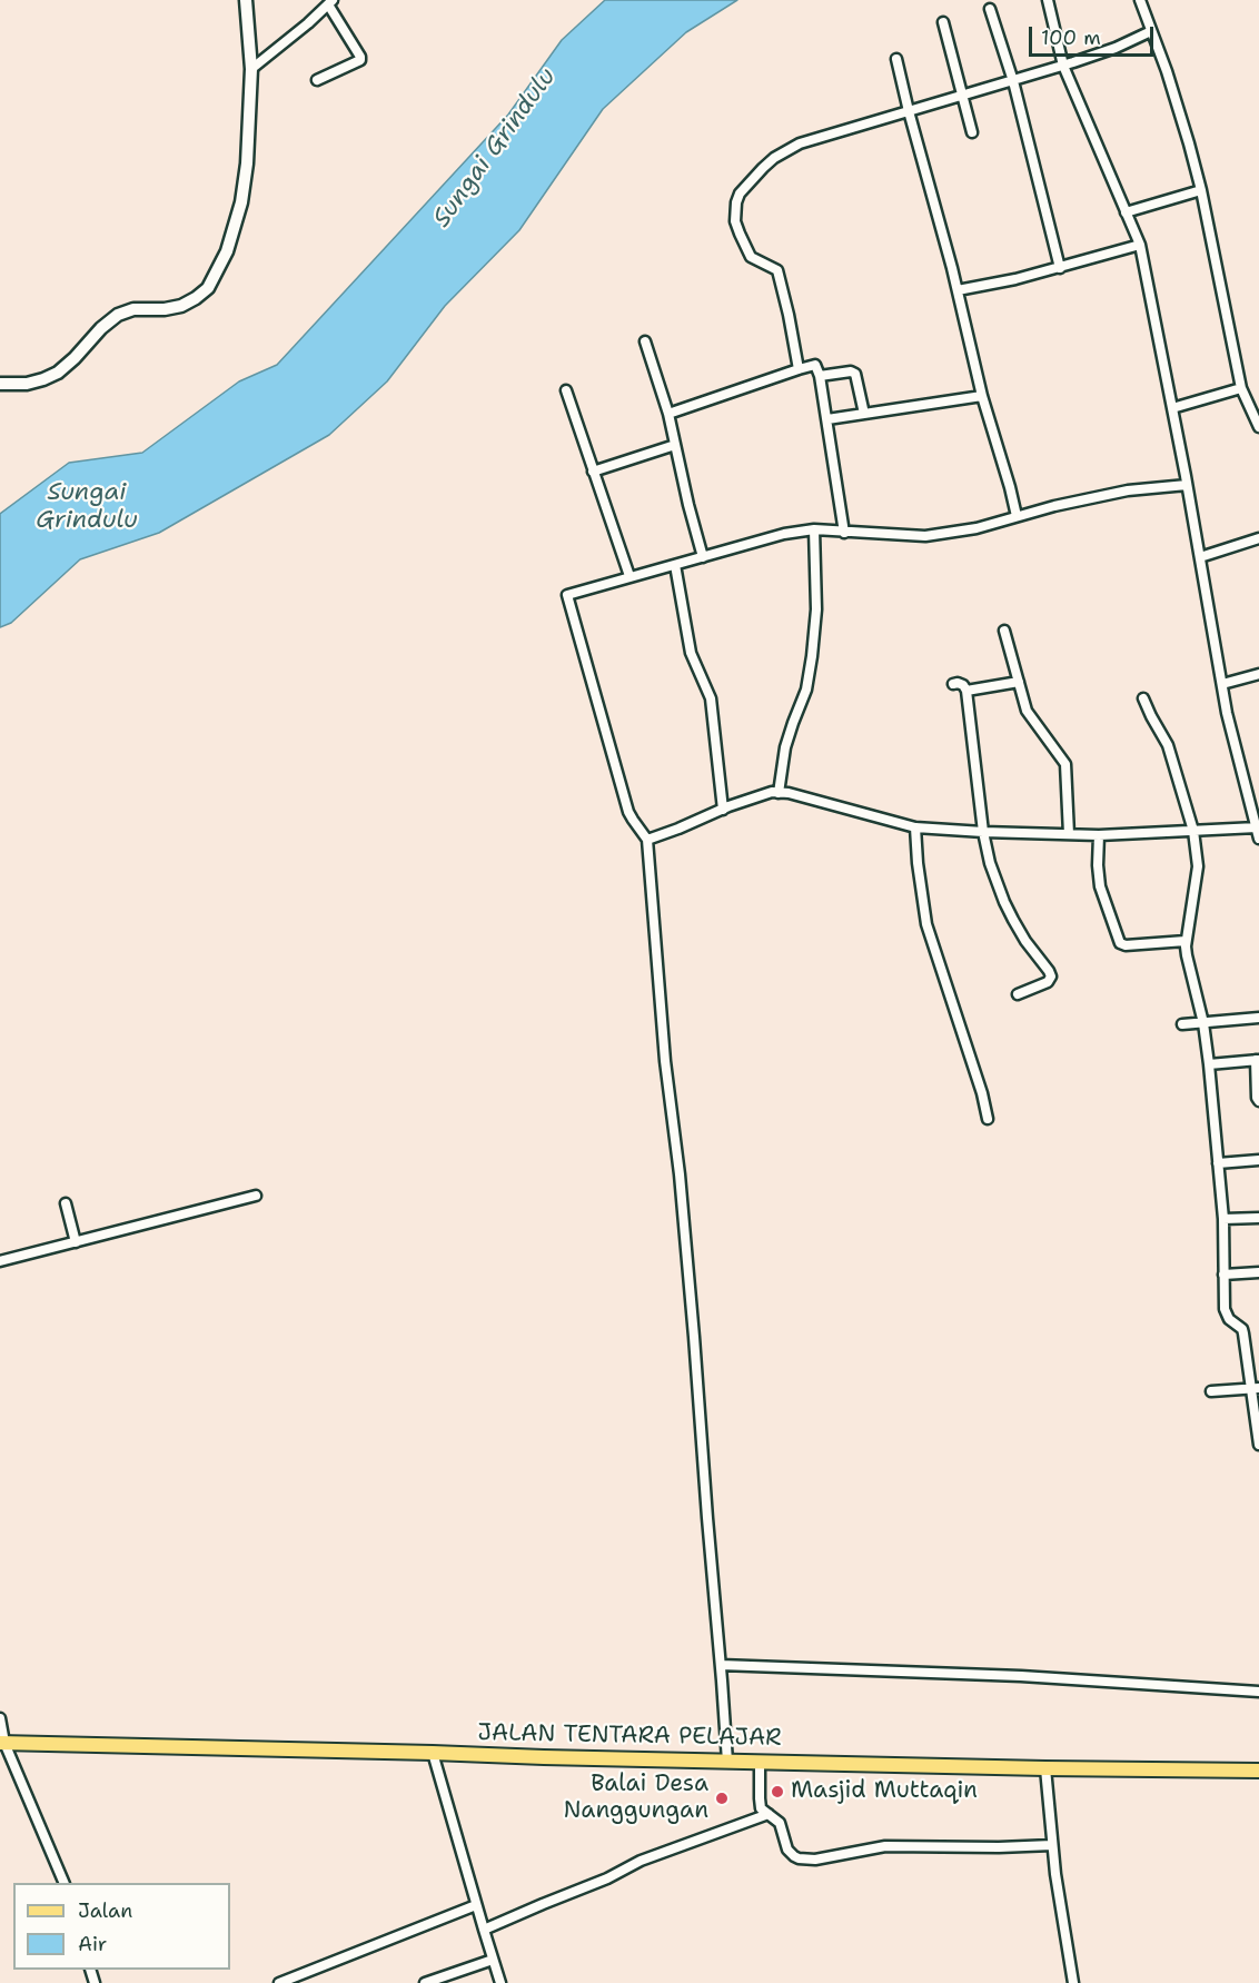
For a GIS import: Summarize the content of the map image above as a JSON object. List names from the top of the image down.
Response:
{
  "streets": {
    "main road": ["JALAN TENTARA PELAJAR"]
  },
  "water": ["Sungai Grindulu"],
  "places": ["Masjid Muttaqin", "Balai Desa Nanggungan"],
  "legend": ["Jalan", "Air"],
  "scale_bar": "100 m"
}
